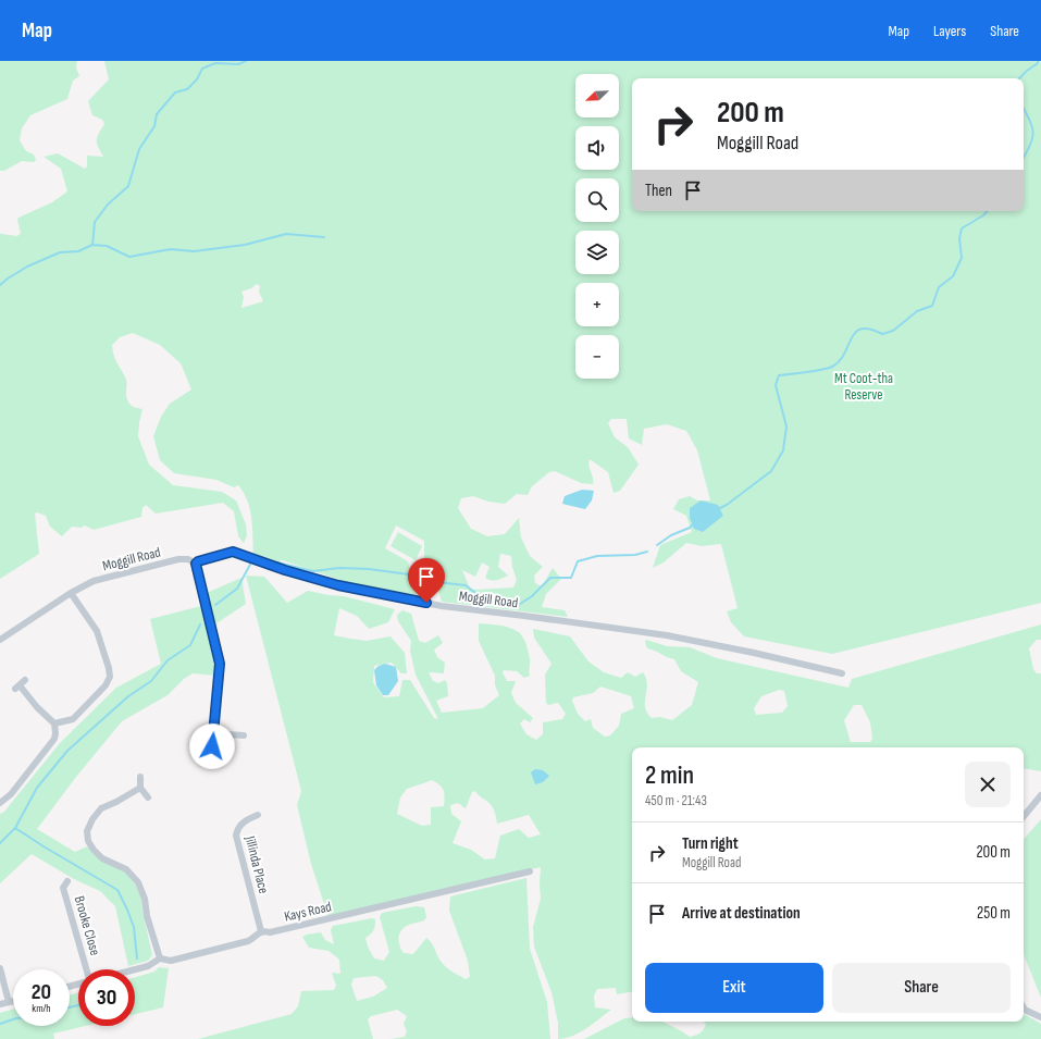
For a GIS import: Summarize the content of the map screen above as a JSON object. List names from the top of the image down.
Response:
{
  "streets": {
    "street": [
      "Moggill Road",
      "Jillinda Place",
      "Kays Road",
      "Brooke Close"
    ]
  },
  "crossings": [
    ["Jillinda Place", "Kays Road"]
  ],
  "parks": ["Mt Coot-tha Reserve"],
  "north": "bottom left",
  "page": {
    "header": "Map",
    "nav": ["Map", "Layers", "Share"],
    "map_buttons": ["+", "−"],
    "turn": ["200 m", "Moggill Road"],
    "then": "Then",
    "heading": ["2 min", "450 m · 21:43"],
    "list": [
      {
        "name": "Turn right",
        "note": "Moggill Road",
        "value": "200 m"
      },
      {
        "name": "Arrive at destination",
        "value": "250 m"
      }
    ],
    "buttons": ["Exit", "Share"],
    "speed": "20 km/h",
    "limit": "30"
  }
}
